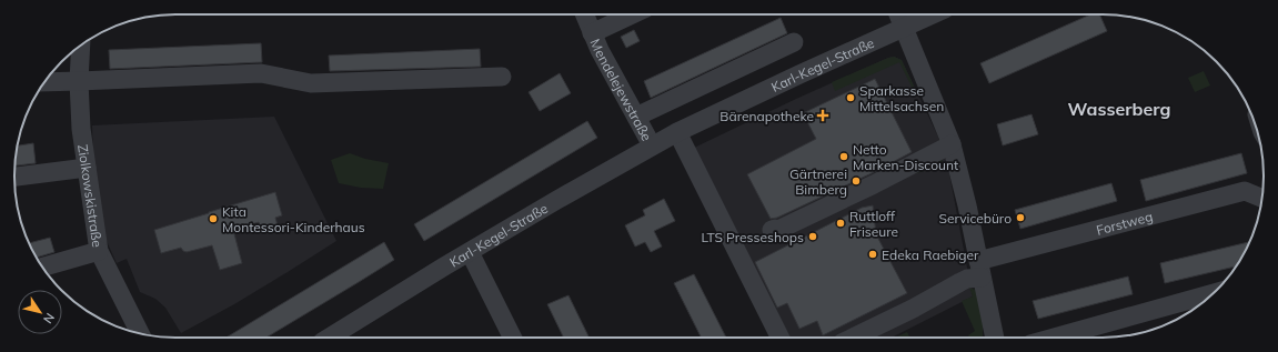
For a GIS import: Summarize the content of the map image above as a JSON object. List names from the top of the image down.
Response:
{
  "streets": {
    "street": [
      "Karl-Kegel-Straße",
      "Mendelejewstraße",
      "Ziolkowskistraße",
      "Forstweg"
    ]
  },
  "crossings": [
    ["Karl-Kegel-Straße", "Mendelejewstraße"]
  ],
  "districts": ["Wasserberg"],
  "places": {
    "other": [
      "Sparkasse Mittelsachsen",
      "Netto Marken-Discount",
      "Gärtnerei Bimberg",
      "Servicebüro",
      "Kita Montessori-Kinderhaus",
      "Ruttloff Friseure",
      "LTS Presseshops",
      "Edeka Raebiger"
    ],
    "health": ["Bärenapotheke"]
  },
  "north": "bottom right"
}
